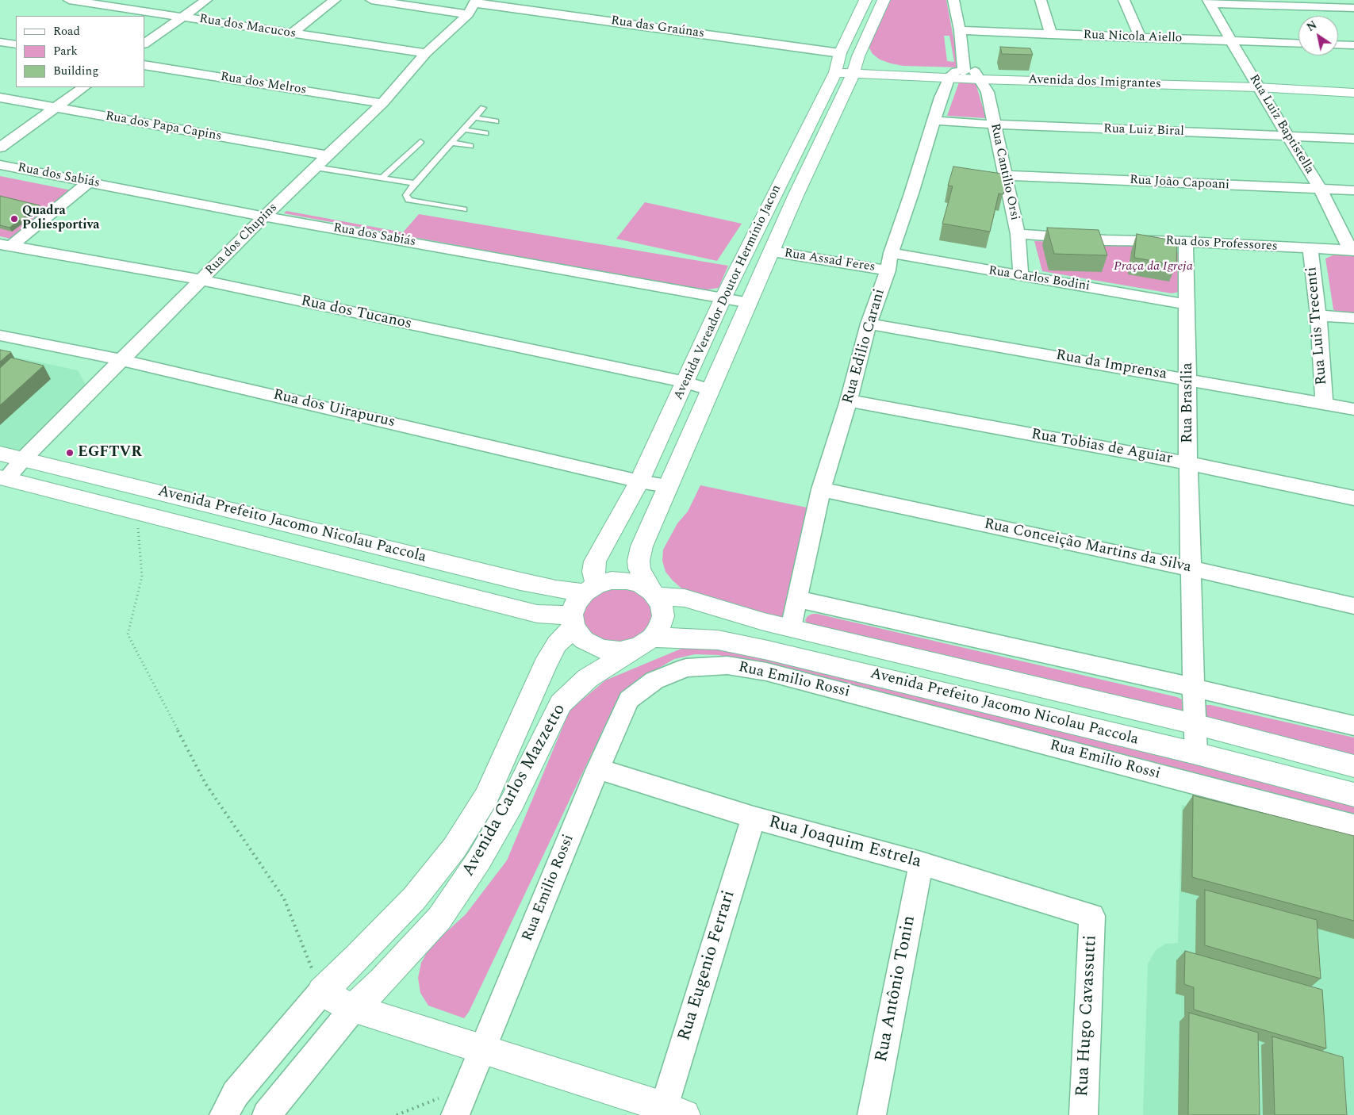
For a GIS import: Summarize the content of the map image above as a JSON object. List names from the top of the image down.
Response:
{
  "streets": {
    "street": [
      "Rua dos Macucos",
      "Rua das Graúnas",
      "Rua Nicola Aiello",
      "Avenida dos Imigrantes",
      "Rua dos Melros",
      "Rua Luiz Baptistella",
      "Rua dos Papa Capins",
      "Rua Luiz Biral",
      "Rua Cantilio Orsi",
      "Rua dos Sabiás",
      "Rua João Capoani",
      "Rua dos Chupins",
      "Rua dos Professores",
      "Rua Assad Feres",
      "Rua Carlos Bodini",
      "Avenida Vereador Doutor Hermínio Jacon",
      "Rua dos Tucanos",
      "Rua Luis Trecenti",
      "Rua Edilio Carani",
      "Rua da Imprensa",
      "Rua Brasília",
      "Rua dos Uirapurus",
      "Rua Tobias de Aguiar",
      "Avenida Prefeito Jacomo Nicolau Paccola",
      "Rua Conceição Martins da Silva",
      "Rua Emilio Rossi",
      "Avenida Carlos Mazzetto",
      "Rua Joaquim Estrela",
      "Rua Eugenio Ferrari",
      "Rua Antônio Tonin",
      "Rua Hugo Cavassutti"
    ]
  },
  "crossings": [
    ["Rua dos Macucos", "Rua dos Chupins"],
    ["Rua das Graúnas", "Avenida dos Imigrantes"],
    ["Rua das Graúnas", "Rua dos Chupins"],
    ["Rua das Graúnas", "Avenida Vereador Doutor Hermínio Jacon"],
    ["Rua Nicola Aiello", "Rua Luiz Baptistella"],
    ["Avenida dos Imigrantes", "Rua Luiz Baptistella"],
    ["Avenida dos Imigrantes", "Rua Cantilio Orsi"],
    ["Avenida dos Imigrantes", "Avenida Vereador Doutor Hermínio Jacon"],
    ["Avenida dos Imigrantes", "Rua Edilio Carani"],
    ["Rua dos Melros", "Rua dos Chupins"],
    ["Rua Luiz Baptistella", "Rua Luiz Biral"],
    ["Rua Luiz Baptistella", "Rua João Capoani"],
    ["Rua Luiz Baptistella", "Rua dos Professores"],
    ["Rua dos Papa Capins", "Rua dos Chupins"],
    ["Rua Luiz Biral", "Rua Cantilio Orsi"],
    ["Rua Luiz Biral", "Rua Edilio Carani"],
    ["Rua Cantilio Orsi", "Rua João Capoani"],
    ["Rua Cantilio Orsi", "Rua dos Professores"],
    ["Rua Cantilio Orsi", "Rua Carlos Bodini"],
    ["Rua Cantilio Orsi", "Rua Edilio Carani"],
    ["Rua dos Sabiás", "Rua dos Chupins"],
    ["Rua dos Sabiás", "Avenida Vereador Doutor Hermínio Jacon"],
    ["Rua dos Chupins", "Rua dos Tucanos"],
    ["Rua dos Chupins", "Rua dos Uirapurus"],
    ["Rua dos Chupins", "Avenida Prefeito Jacomo Nicolau Paccola"],
    ["Rua dos Professores", "Rua Luis Trecenti"],
    ["Rua dos Professores", "Rua Brasília"],
    ["Rua Assad Feres", "Avenida Vereador Doutor Hermínio Jacon"],
    ["Rua Assad Feres", "Rua Edilio Carani"],
    ["Rua Carlos Bodini", "Rua Edilio Carani"],
    ["Rua Carlos Bodini", "Rua Brasília"],
    ["Avenida Vereador Doutor Hermínio Jacon", "Rua dos Tucanos"],
    ["Avenida Vereador Doutor Hermínio Jacon", "Rua dos Uirapurus"],
    ["Avenida Vereador Doutor Hermínio Jacon", "Avenida Prefeito Jacomo Nicolau Paccola"],
    ["Avenida Vereador Doutor Hermínio Jacon", "Avenida Carlos Mazzetto"],
    ["Rua Luis Trecenti", "Rua da Imprensa"],
    ["Rua Edilio Carani", "Rua da Imprensa"],
    ["Rua Edilio Carani", "Rua Tobias de Aguiar"],
    ["Rua Edilio Carani", "Avenida Prefeito Jacomo Nicolau Paccola"],
    ["Rua Edilio Carani", "Rua Conceição Martins da Silva"],
    ["Rua da Imprensa", "Rua Brasília"],
    ["Rua Brasília", "Rua Tobias de Aguiar"],
    ["Rua Brasília", "Avenida Prefeito Jacomo Nicolau Paccola"],
    ["Rua Brasília", "Rua Conceição Martins da Silva"],
    ["Avenida Prefeito Jacomo Nicolau Paccola", "Avenida Carlos Mazzetto"],
    ["Rua Emilio Rossi", "Rua Joaquim Estrela"],
    ["Rua Joaquim Estrela", "Rua Eugenio Ferrari"],
    ["Rua Joaquim Estrela", "Rua Antônio Tonin"],
    ["Rua Joaquim Estrela", "Rua Hugo Cavassutti"]
  ],
  "parks": ["Praça da Igreja"],
  "places": ["Quadra Poliesportiva", "EGFTVR"],
  "legend": ["Road", "Park", "Building"],
  "north": "top left"
}
